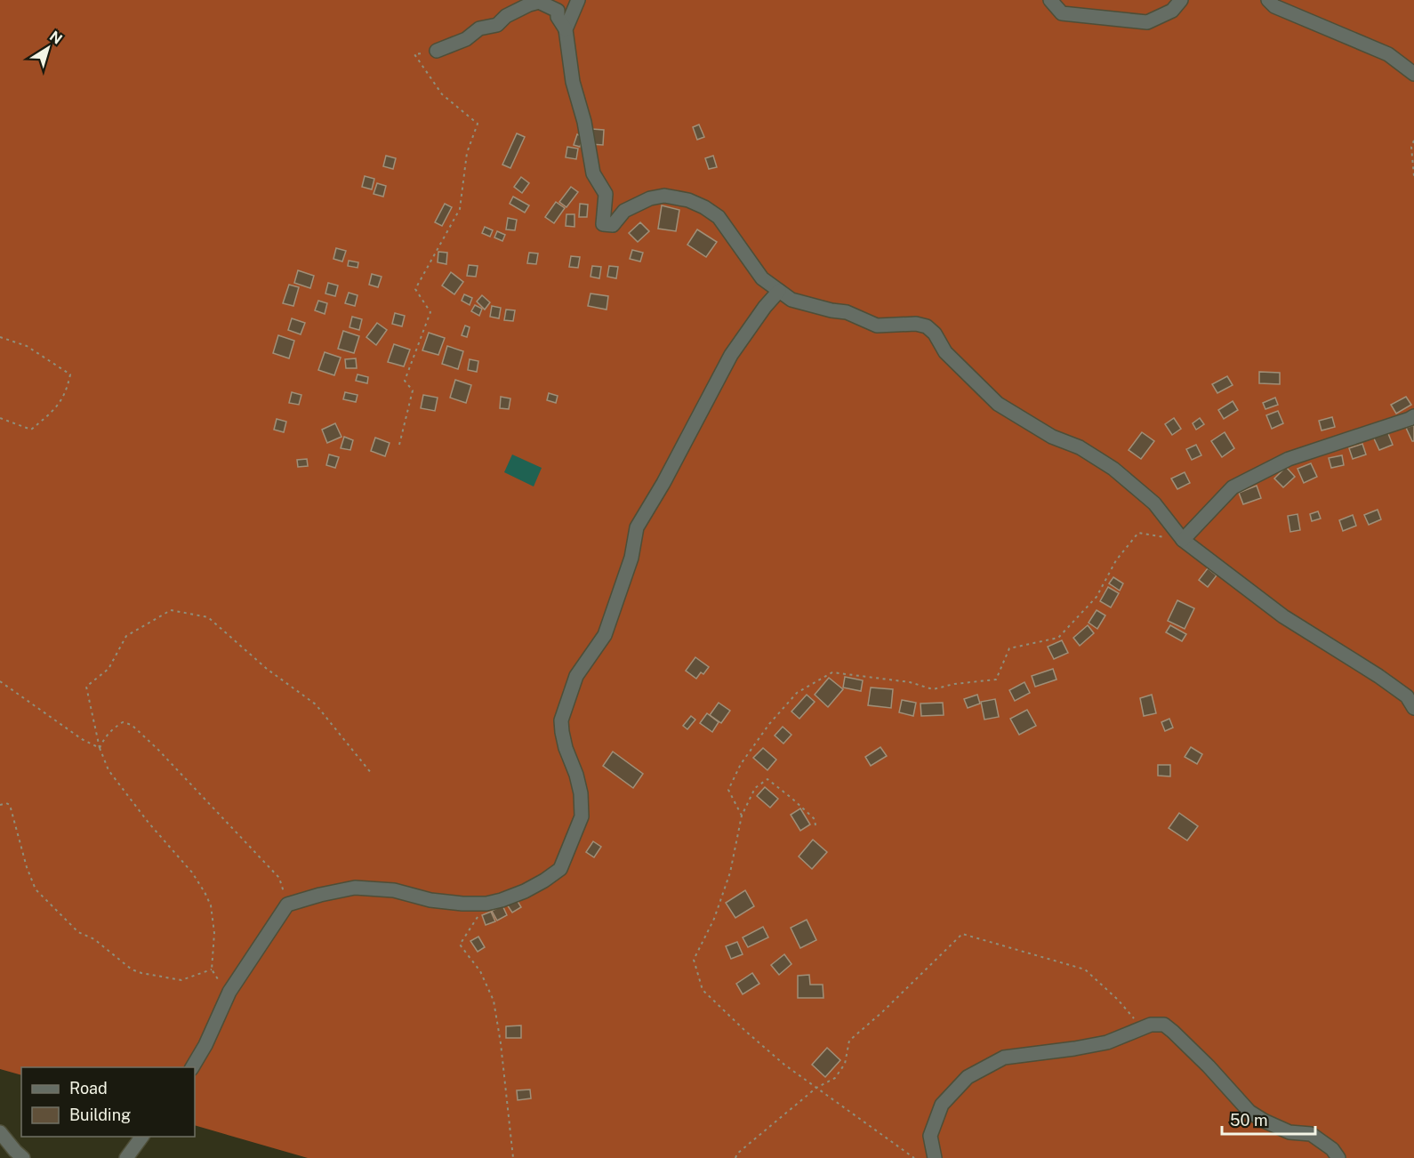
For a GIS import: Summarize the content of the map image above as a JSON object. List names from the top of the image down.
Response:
{
  "legend": ["Road", "Building"],
  "scale_bar": "50 m",
  "north": "top right"
}
